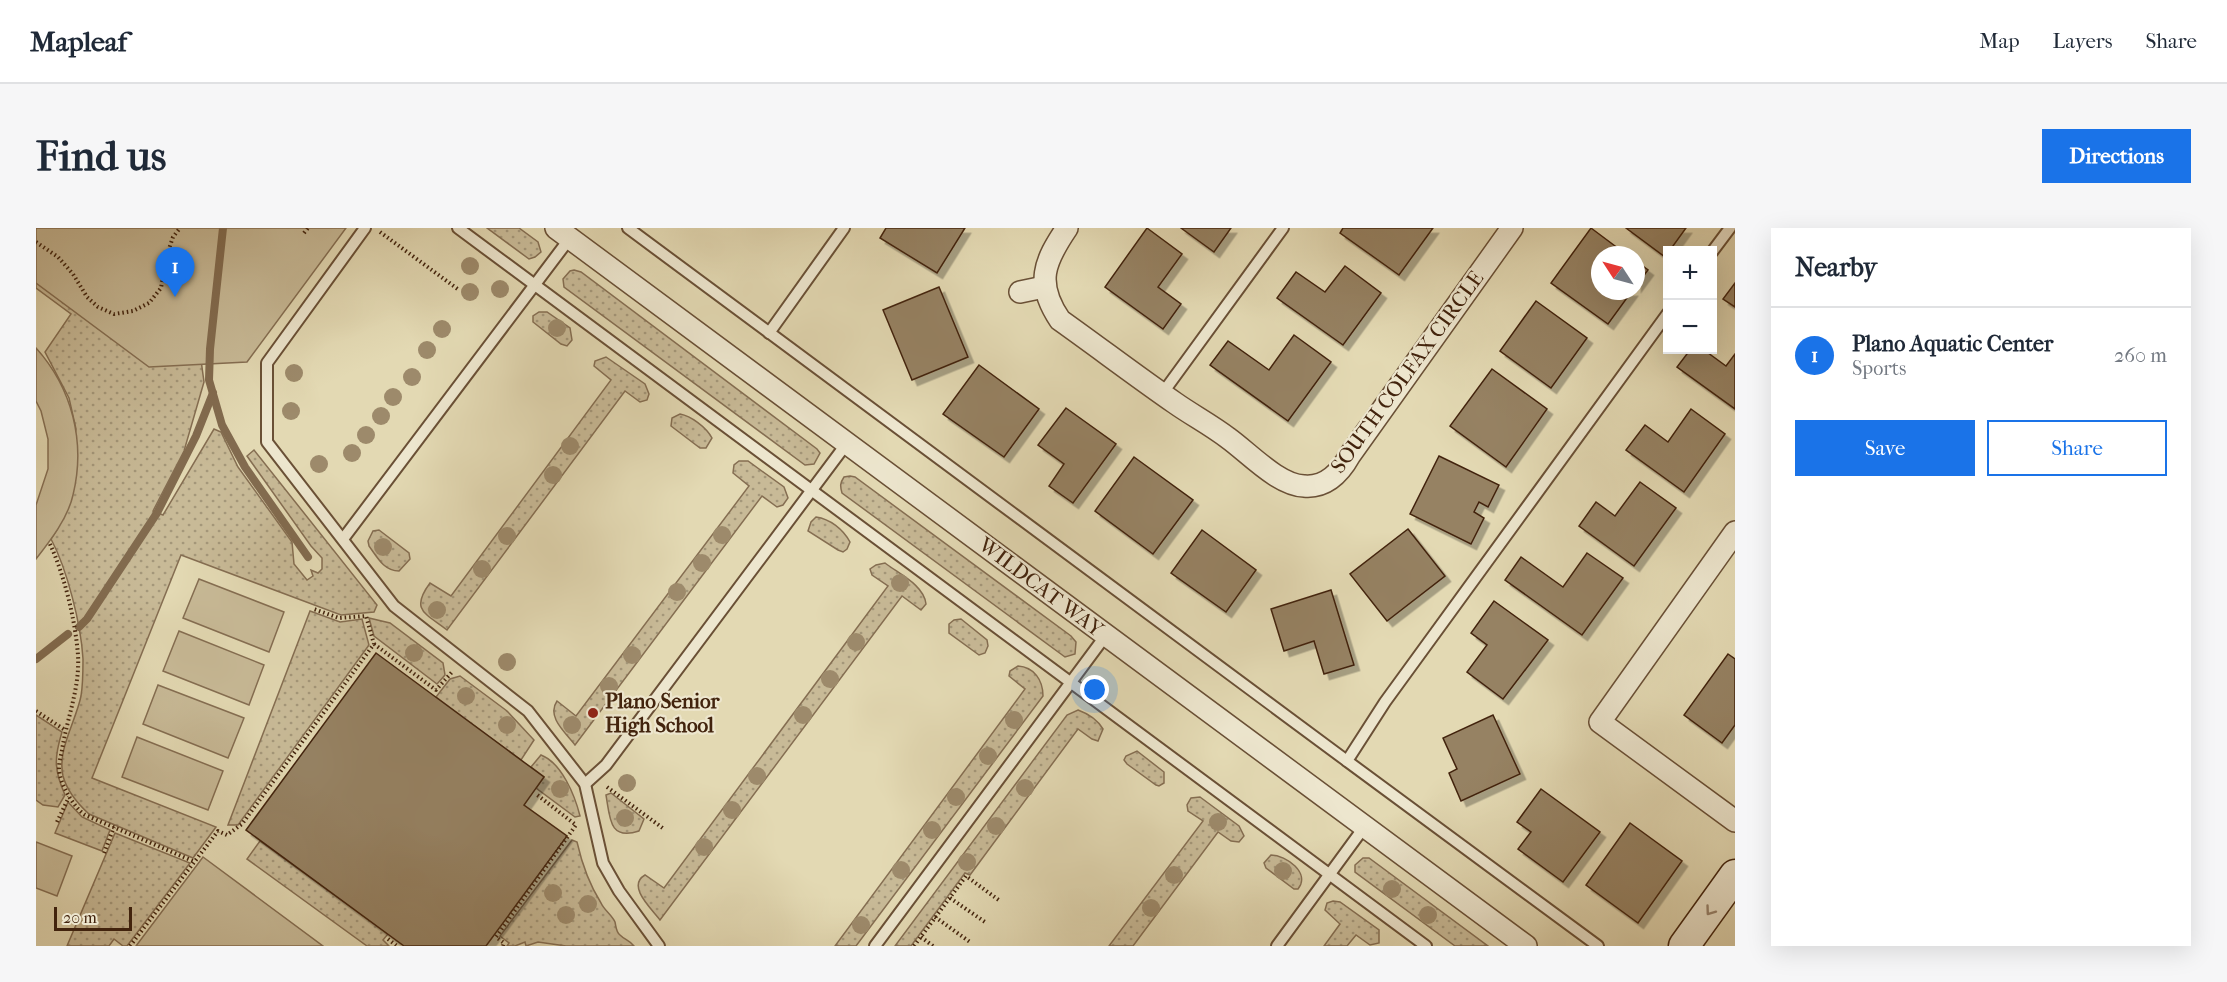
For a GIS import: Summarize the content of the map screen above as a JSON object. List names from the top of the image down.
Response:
{
  "streets": {
    "street": ["SOUTH COLFAX CIRCLE", "WILDCAT WAY"]
  },
  "places": ["Plano Senior High School"],
  "scale_bar": "20 m",
  "north": "top left",
  "page": {
    "header": "Mapleaf",
    "nav": ["Map", "Layers", "Share"],
    "buttons": [
      "Directions",
      ["Save", "Share"]
    ],
    "title": "Find us",
    "heading": "Nearby",
    "map_buttons": ["+", "−"],
    "pins": "1",
    "list": [
      {
        "mark": "1",
        "name": "Plano Aquatic Center",
        "note": "Sports",
        "value": "260 m"
      }
    ],
    "scale": "20 m"
  }
}
